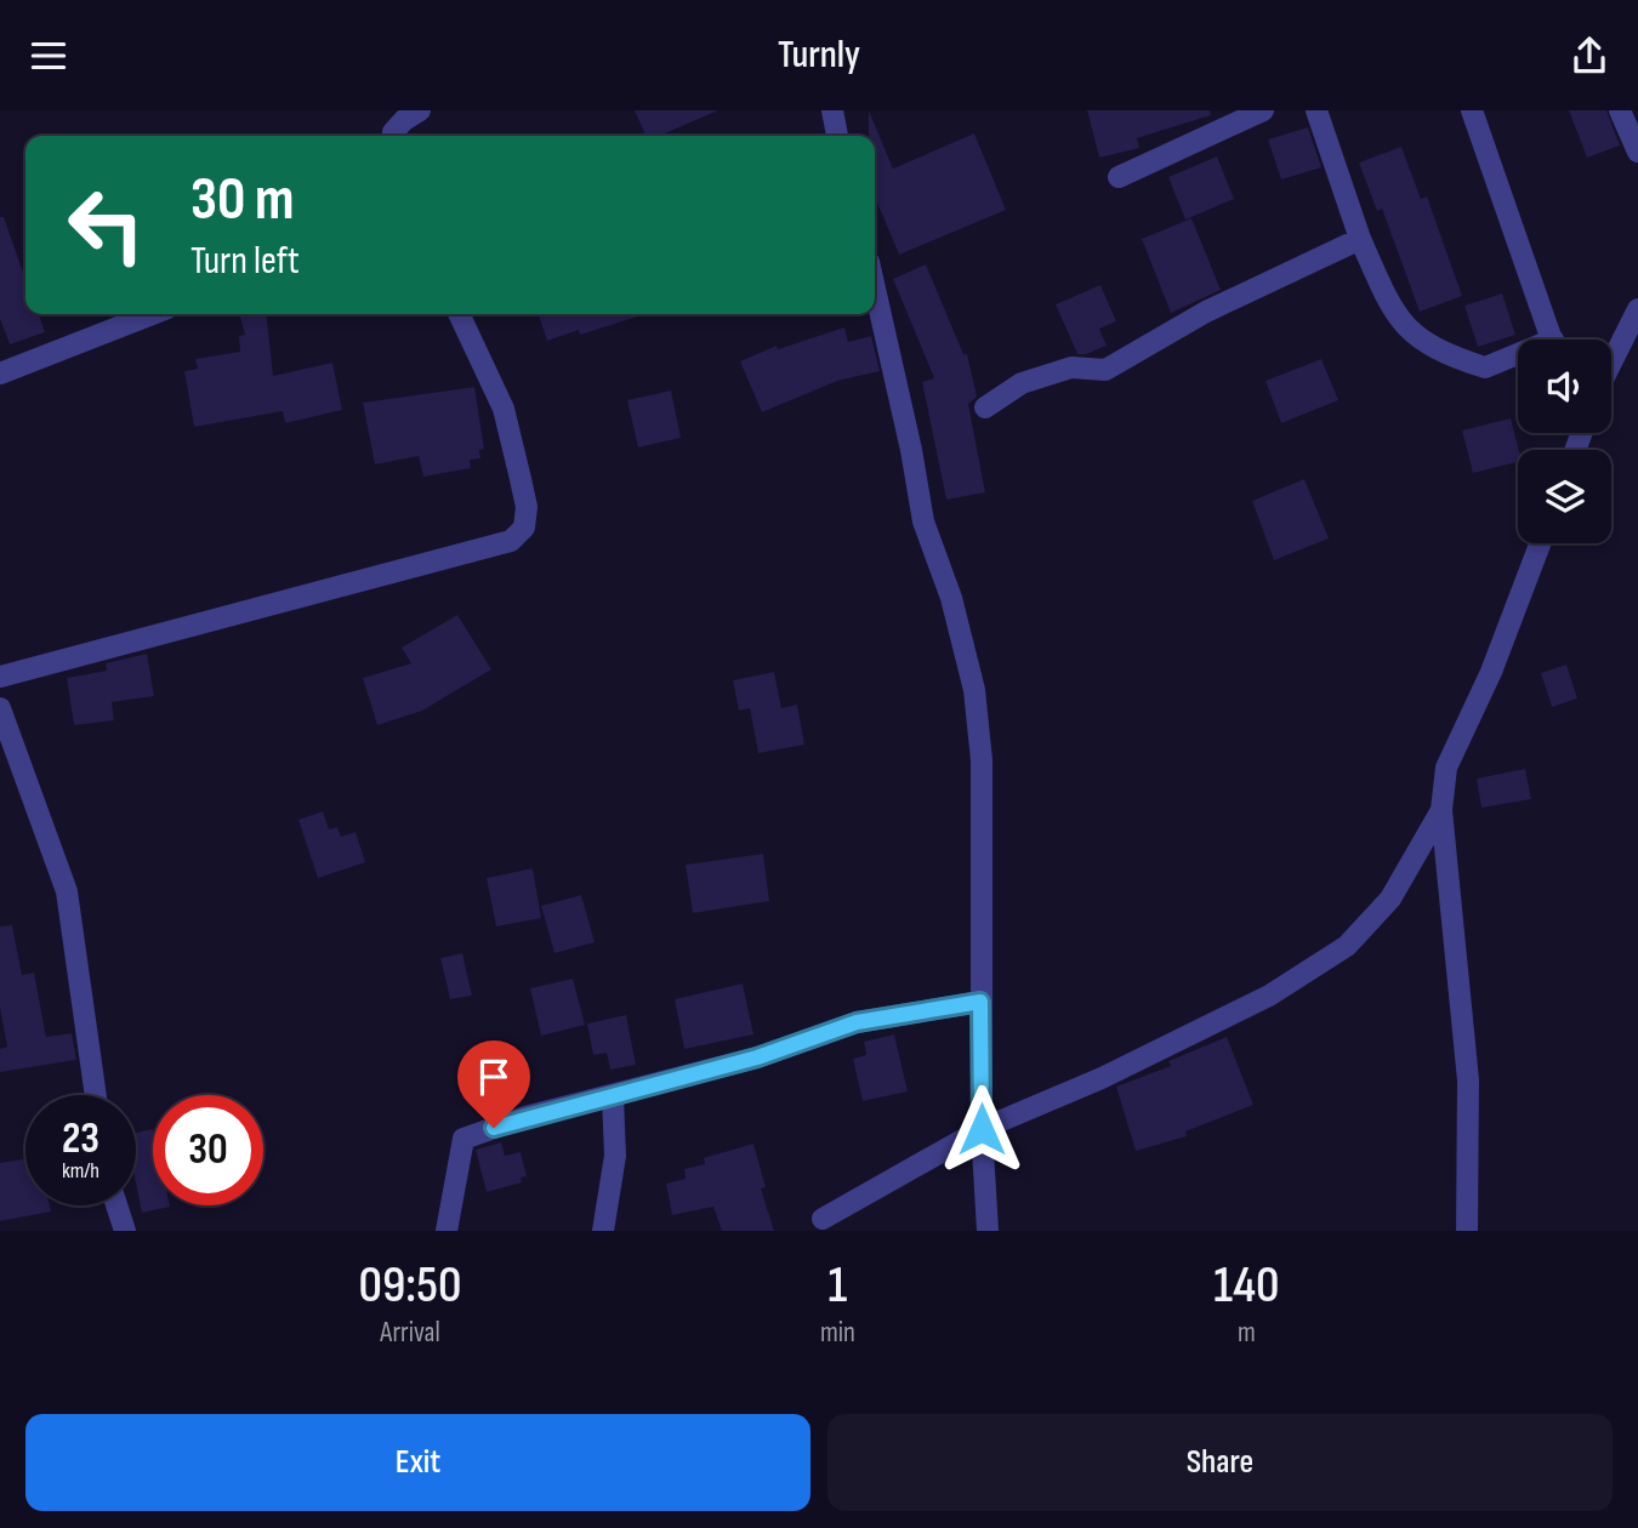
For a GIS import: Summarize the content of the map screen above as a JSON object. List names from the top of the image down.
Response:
{
  "page": {
    "header": "Turnly",
    "turn": ["30 m", "Turn left"],
    "speed": "23 km/h",
    "limit": "30",
    "eta": [
      "09:50",
      "Arrival",
      "1",
      "min",
      "140",
      "m"
    ],
    "buttons": ["Exit", "Share"]
  }
}
